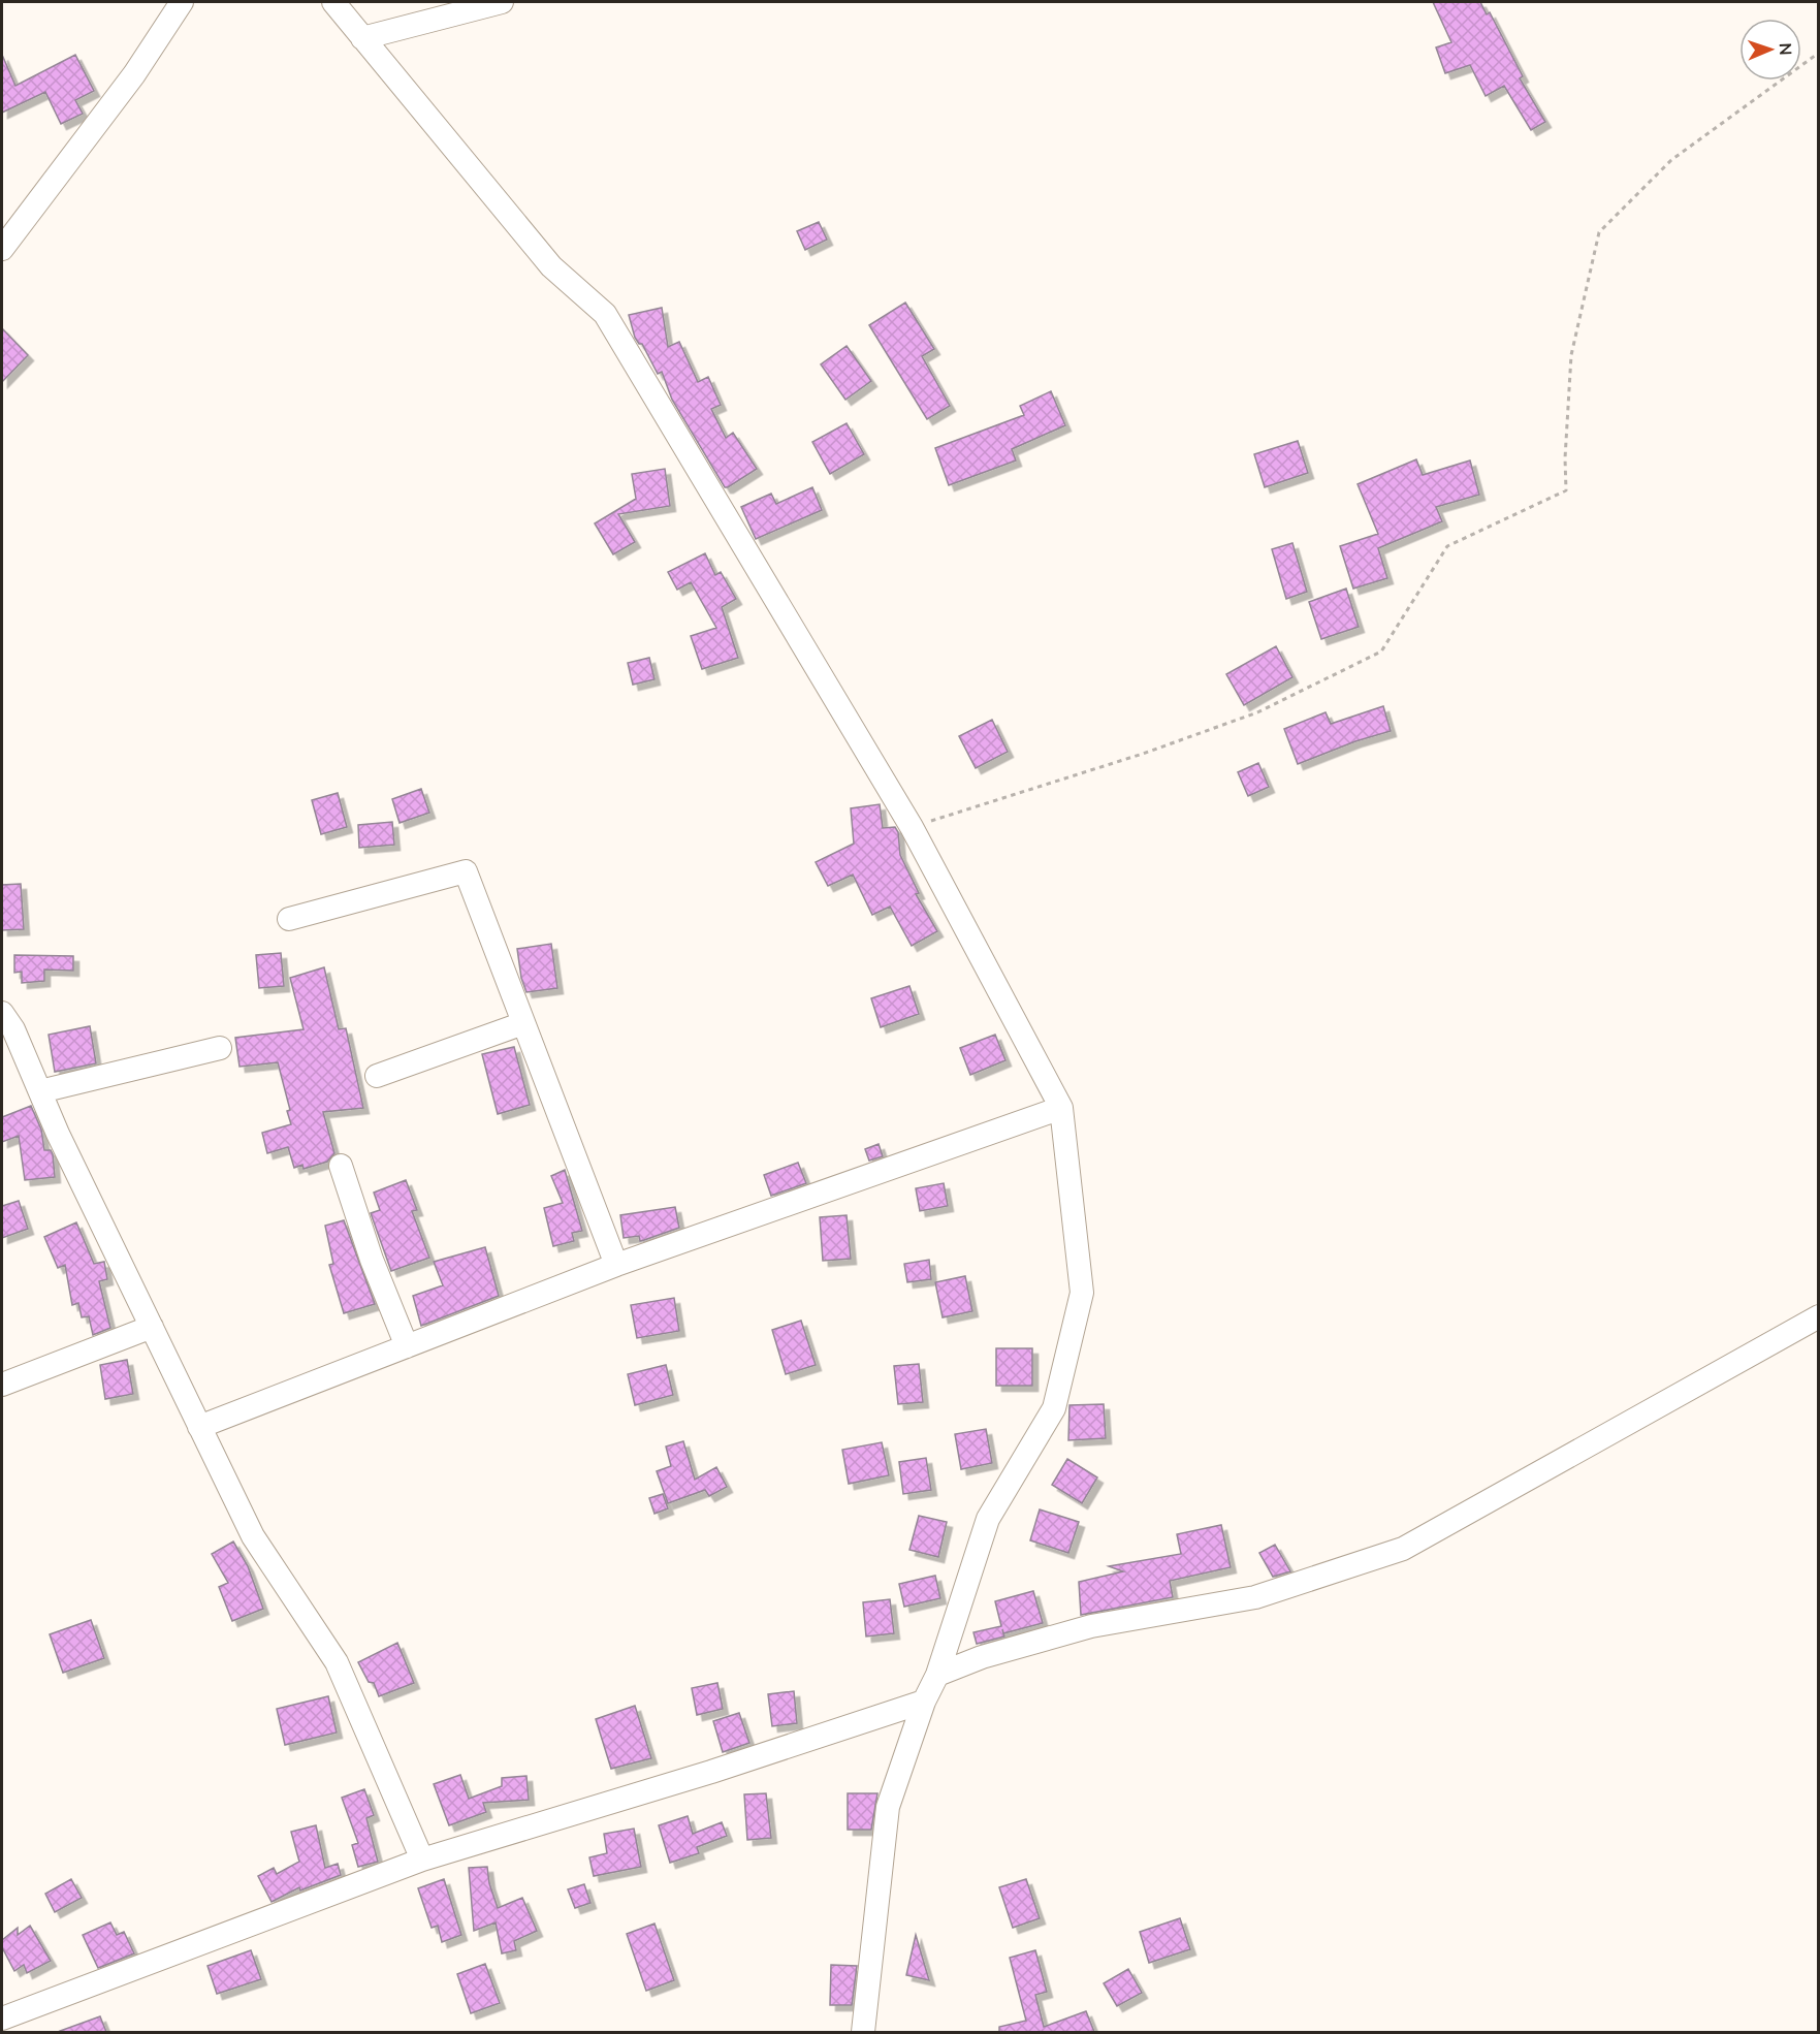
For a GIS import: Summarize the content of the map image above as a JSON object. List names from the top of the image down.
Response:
{
  "north": "right"
}
